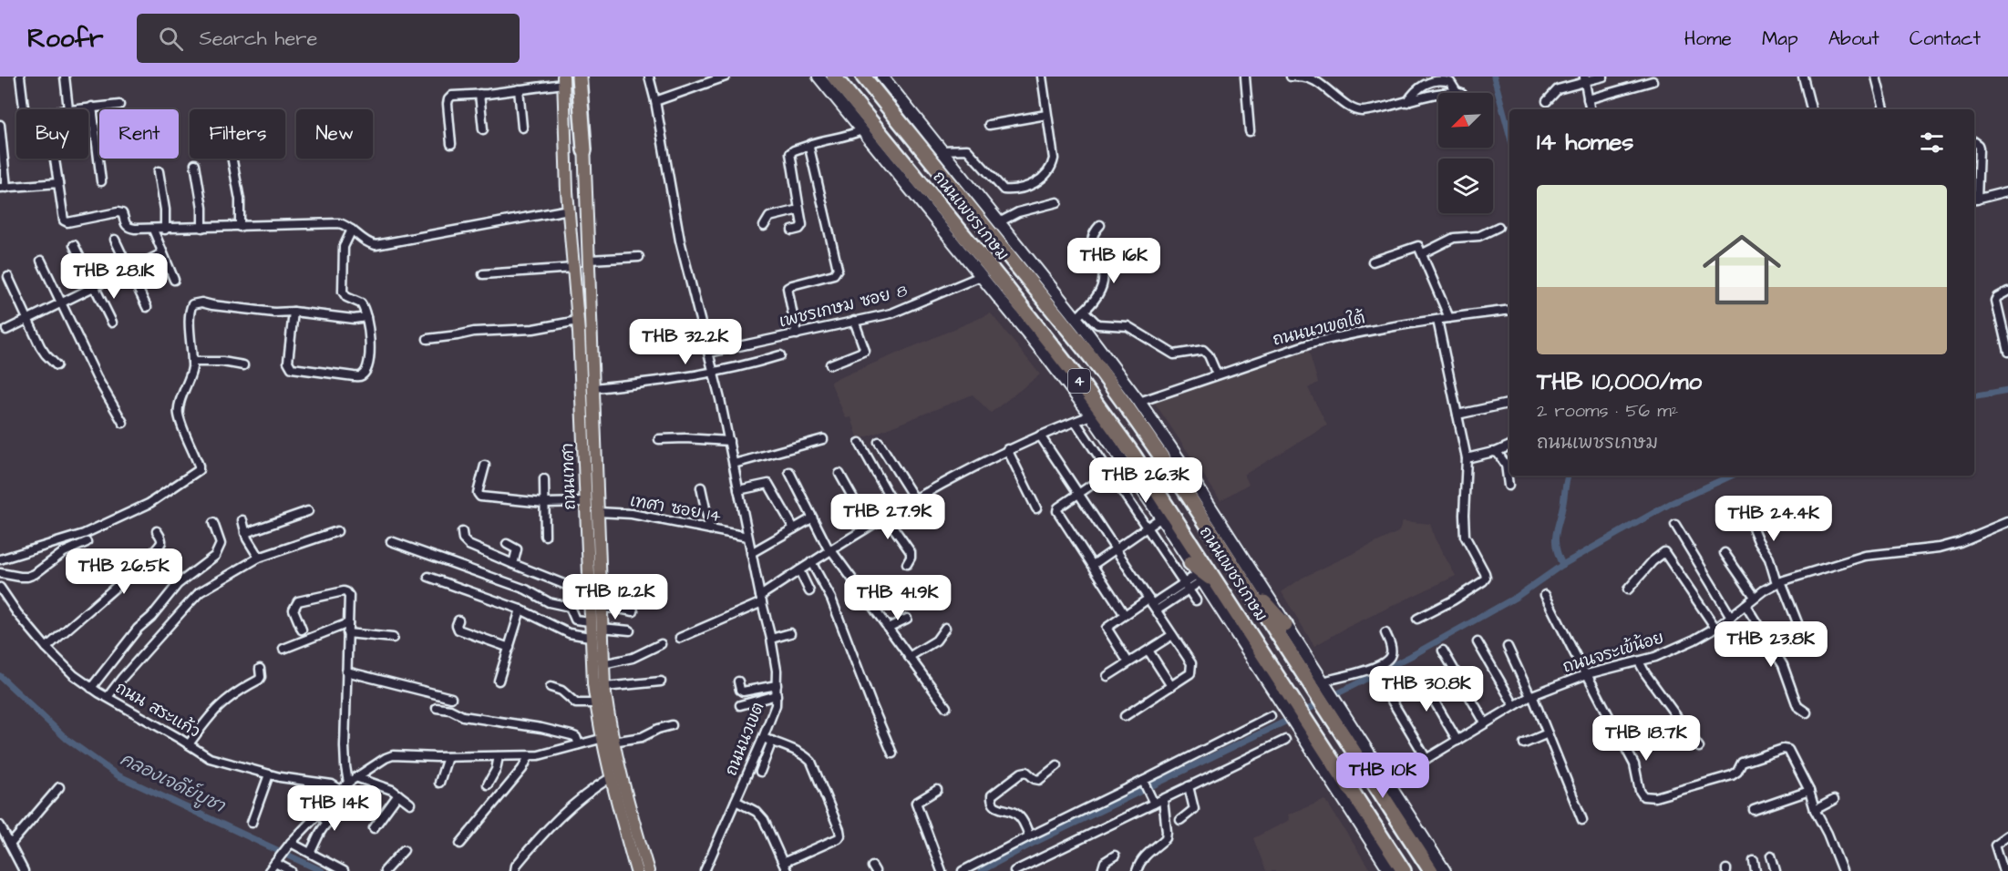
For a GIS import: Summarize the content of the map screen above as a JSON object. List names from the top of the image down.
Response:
{
  "streets": {
    "highway": ["ถนนเพชรเกษม", "4"],
    "main road": ["ถนนเทศา"],
    "street": [
      "เพชรเกษม ซอย 8",
      "ถนนนวเขตใต้",
      "เทศา ซอย 14",
      "ถนนจระเข้น้อย",
      "ถนน สระแก้ว",
      "ถนนนวเขต"
    ]
  },
  "crossings": [
    ["ถนนเพชรเกษม", "4"],
    ["เพชรเกษม ซอย 8", "4"],
    ["เพชรเกษม ซอย 8", "ถนนนวเขต"],
    ["ถนนนวเขตใต้", "4"],
    ["4", "ถนนจระเข้น้อย"],
    ["ถนนเทศา", "เทศา ซอย 14"],
    ["เทศา ซอย 14", "ถนนนวเขต"]
  ],
  "water": ["คลองเจดีย์บูชา"],
  "north": "bottom left",
  "page": {
    "header": "Roofr",
    "search": "Search here",
    "nav": [
      "Home",
      "Map",
      "About",
      "Contact"
    ],
    "chip": [
      "Buy",
      "Rent",
      "Filters",
      "New"
    ],
    "heading": "14 homes",
    "list": [
      {
        "name": "THB 10,000/mo",
        "note": "2 rooms · 56 m² · ถนนเพชรเกษม"
      }
    ],
    "price": [
      "THB 16K",
      "THB 28.1K",
      "THB 32.2K",
      "THB 26.3K",
      "THB 27.9K",
      "THB 24.4K",
      "THB 26.5K",
      "THB 12.2K",
      "THB 41.9K",
      "THB 23.8K",
      "THB 30.8K",
      "THB 18.7K",
      "THB 10K",
      "THB 14K"
    ]
  }
}
